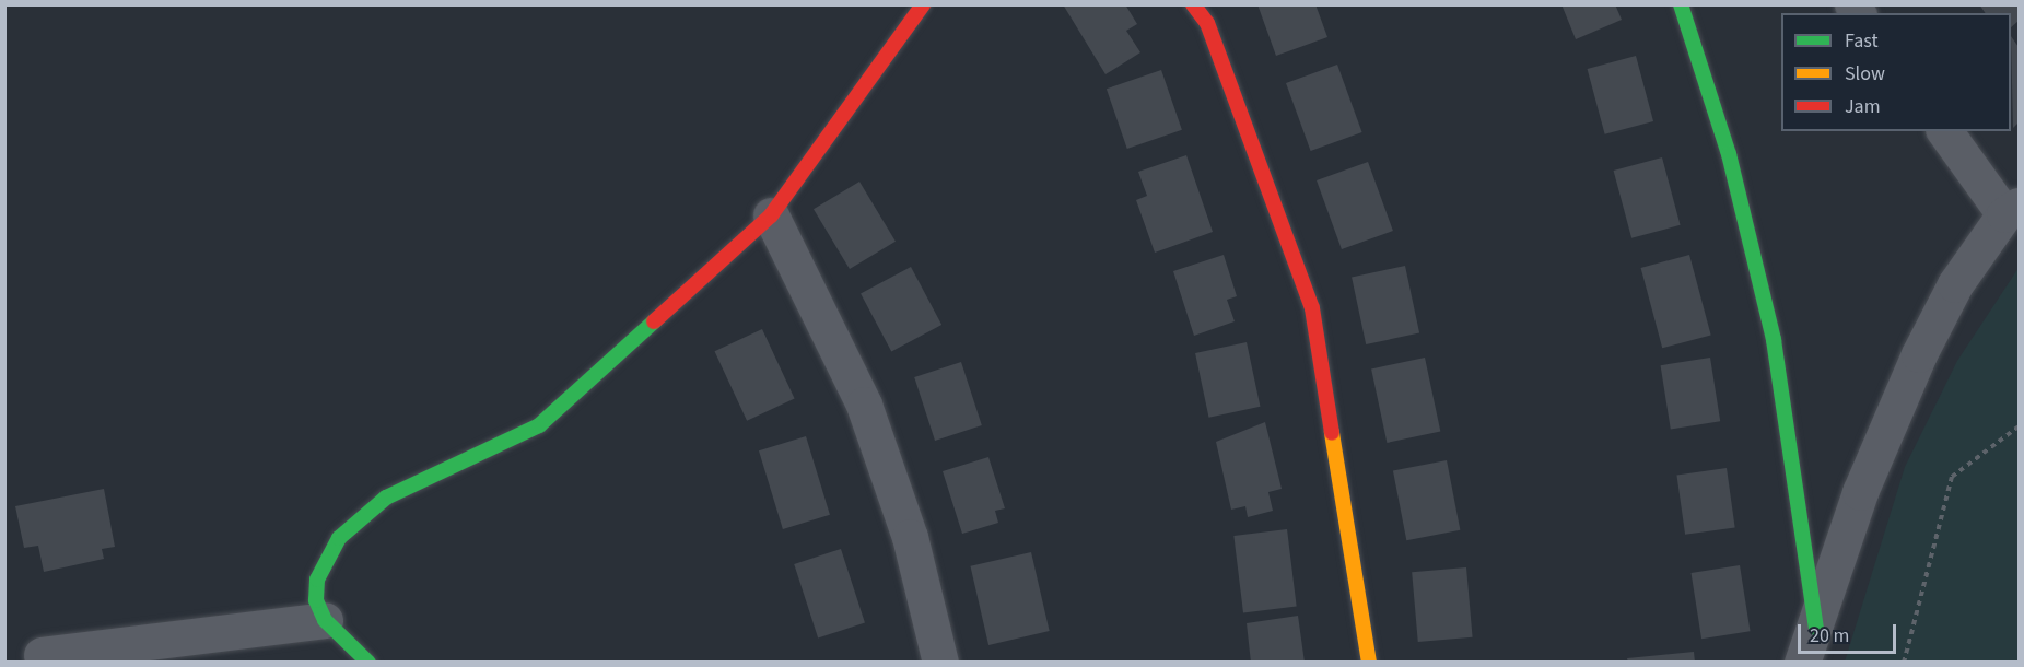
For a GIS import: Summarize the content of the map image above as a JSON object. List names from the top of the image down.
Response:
{
  "legend": ["Fast", "Slow", "Jam"],
  "scale_bar": "20 m"
}
